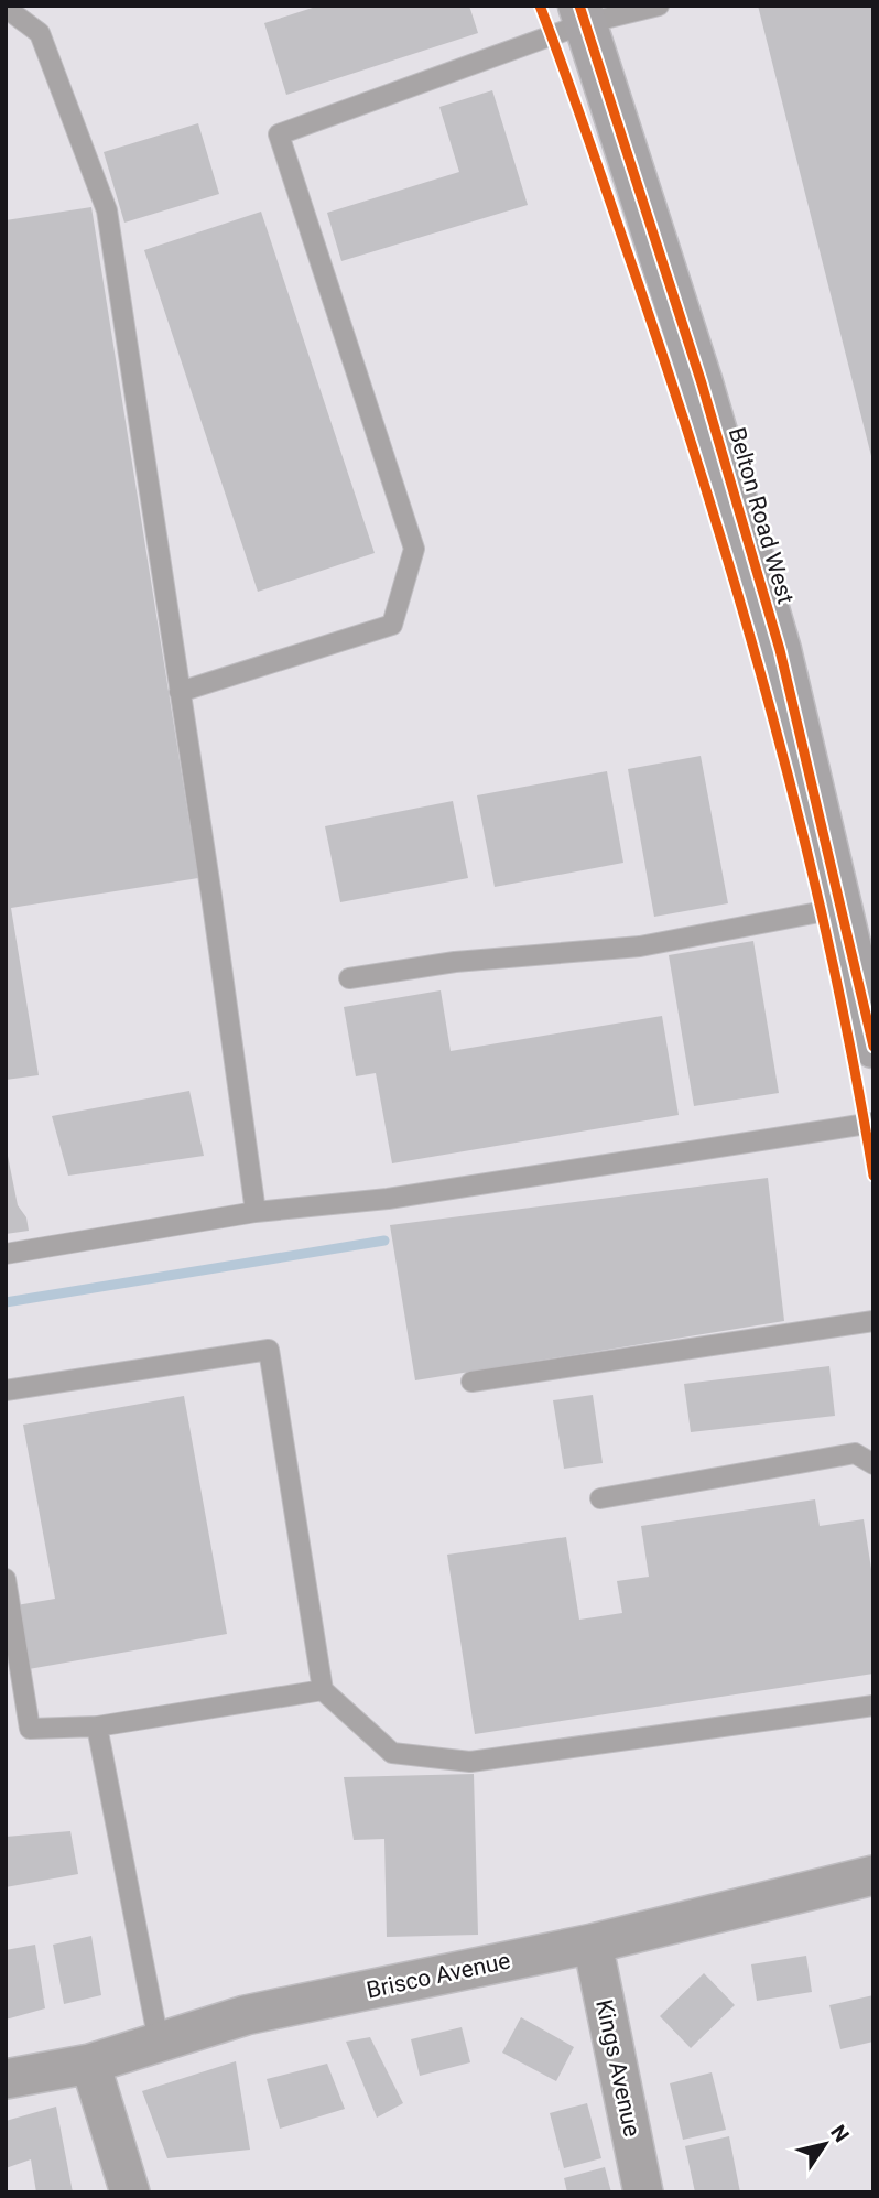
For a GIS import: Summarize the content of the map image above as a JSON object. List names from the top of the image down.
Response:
{
  "streets": {
    "street": ["Belton Road West", "Brisco Avenue", "Kings Avenue"]
  },
  "crossings": [
    ["Brisco Avenue", "Kings Avenue"]
  ],
  "north": "top right"
}
